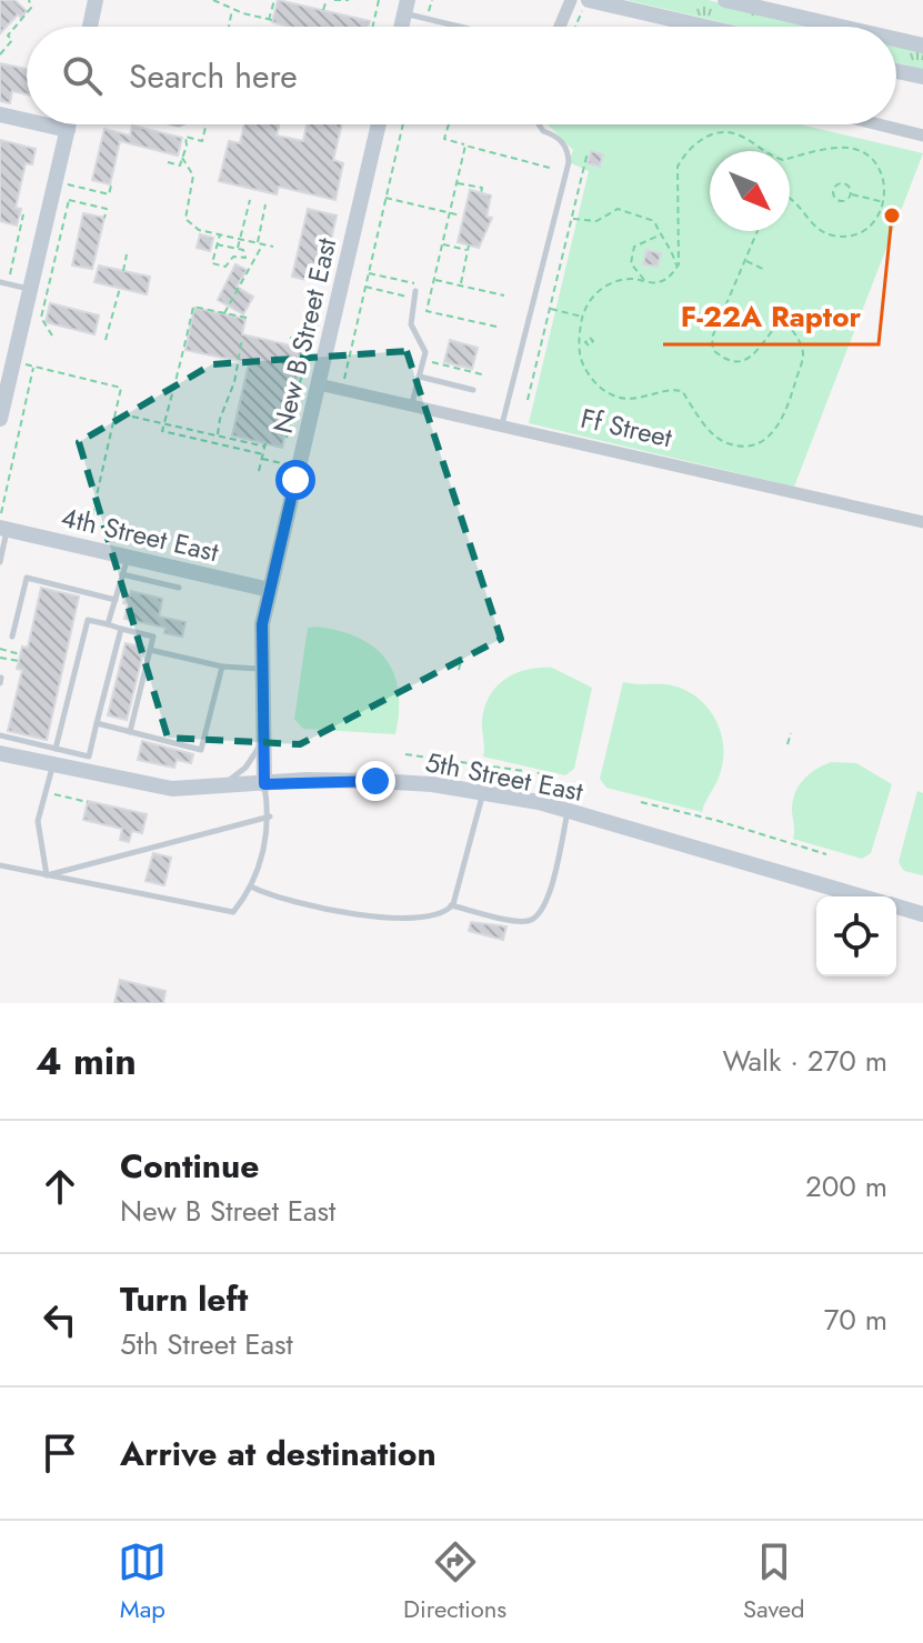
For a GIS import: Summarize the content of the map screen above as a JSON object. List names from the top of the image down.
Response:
{
  "streets": {
    "street": [
      "New B Street East",
      "Ff Street",
      "4th Street East",
      "5th Street East"
    ]
  },
  "crossings": [
    ["New B Street East", "Ff Street"],
    ["New B Street East", "4th Street East"],
    ["New B Street East", "5th Street East"]
  ],
  "places": ["F-22A Raptor"],
  "north": "bottom right",
  "page": {
    "search": "Search here",
    "heading": ["4 min", "Walk · 270 m"],
    "list": [
      ["Continue", "New B Street East", "200 m"],
      ["Turn left", "5th Street East", "70 m"],
      "Arrive at destination"
    ],
    "nav": ["Map", "Directions", "Saved"]
  }
}
